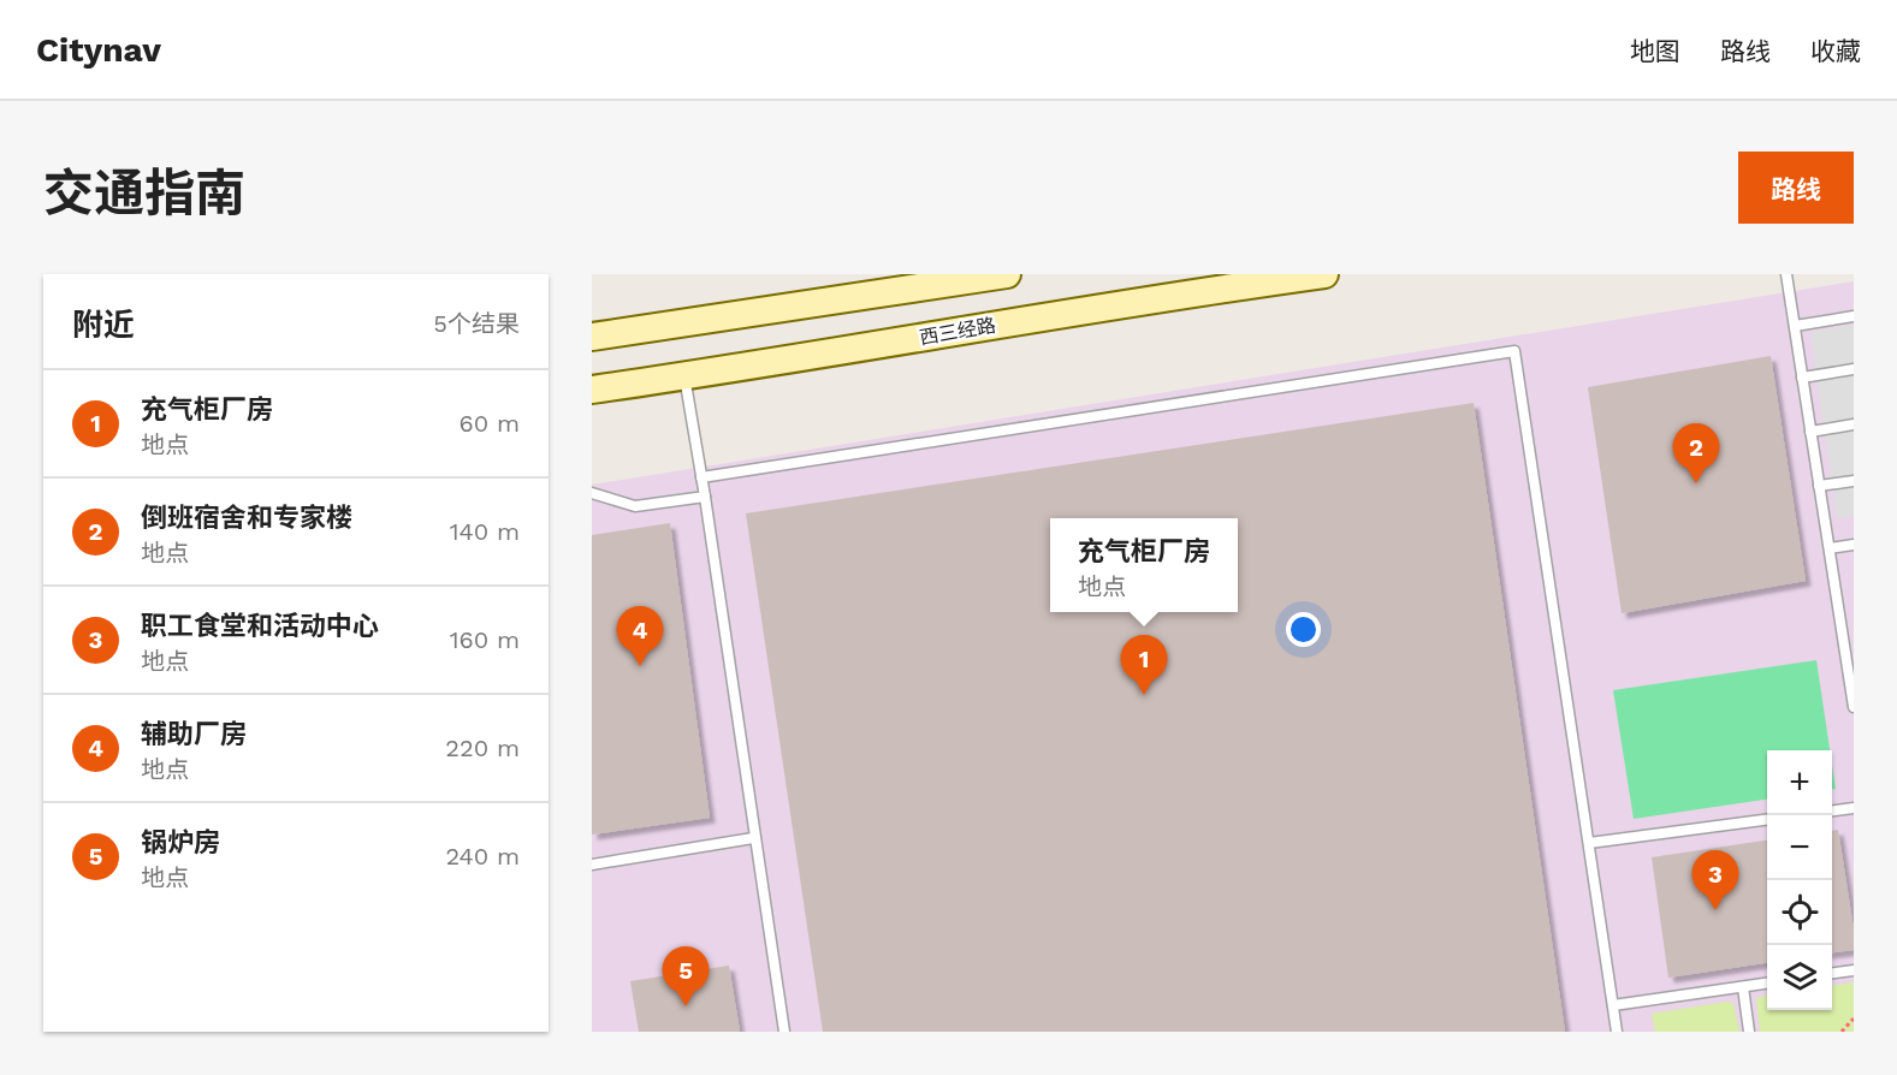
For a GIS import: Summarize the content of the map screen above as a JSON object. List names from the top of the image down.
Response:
{
  "streets": {
    "main road": ["西三经路"]
  },
  "page": {
    "header": "Citynav",
    "nav": ["地图", "路线", "收藏"],
    "title": "交通指南",
    "buttons": "路线",
    "heading": ["附近", "5个结果"],
    "list": [
      {
        "mark": "1",
        "name": "充气柜厂房",
        "note": "地点",
        "value": "60 m"
      },
      {
        "mark": "2",
        "name": "倒班宿舍和专家楼",
        "note": "地点",
        "value": "140 m"
      },
      {
        "mark": "3",
        "name": "职工食堂和活动中心",
        "note": "地点",
        "value": "160 m"
      },
      {
        "mark": "4",
        "name": "辅助厂房",
        "note": "地点",
        "value": "220 m"
      },
      {
        "mark": "5",
        "name": "锅炉房",
        "note": "地点",
        "value": "240 m"
      }
    ],
    "pins": [
      "2",
      "4",
      "1",
      "3",
      "5"
    ],
    "popup": ["充气柜厂房", "地点"],
    "map_buttons": ["+", "−"]
  }
}
